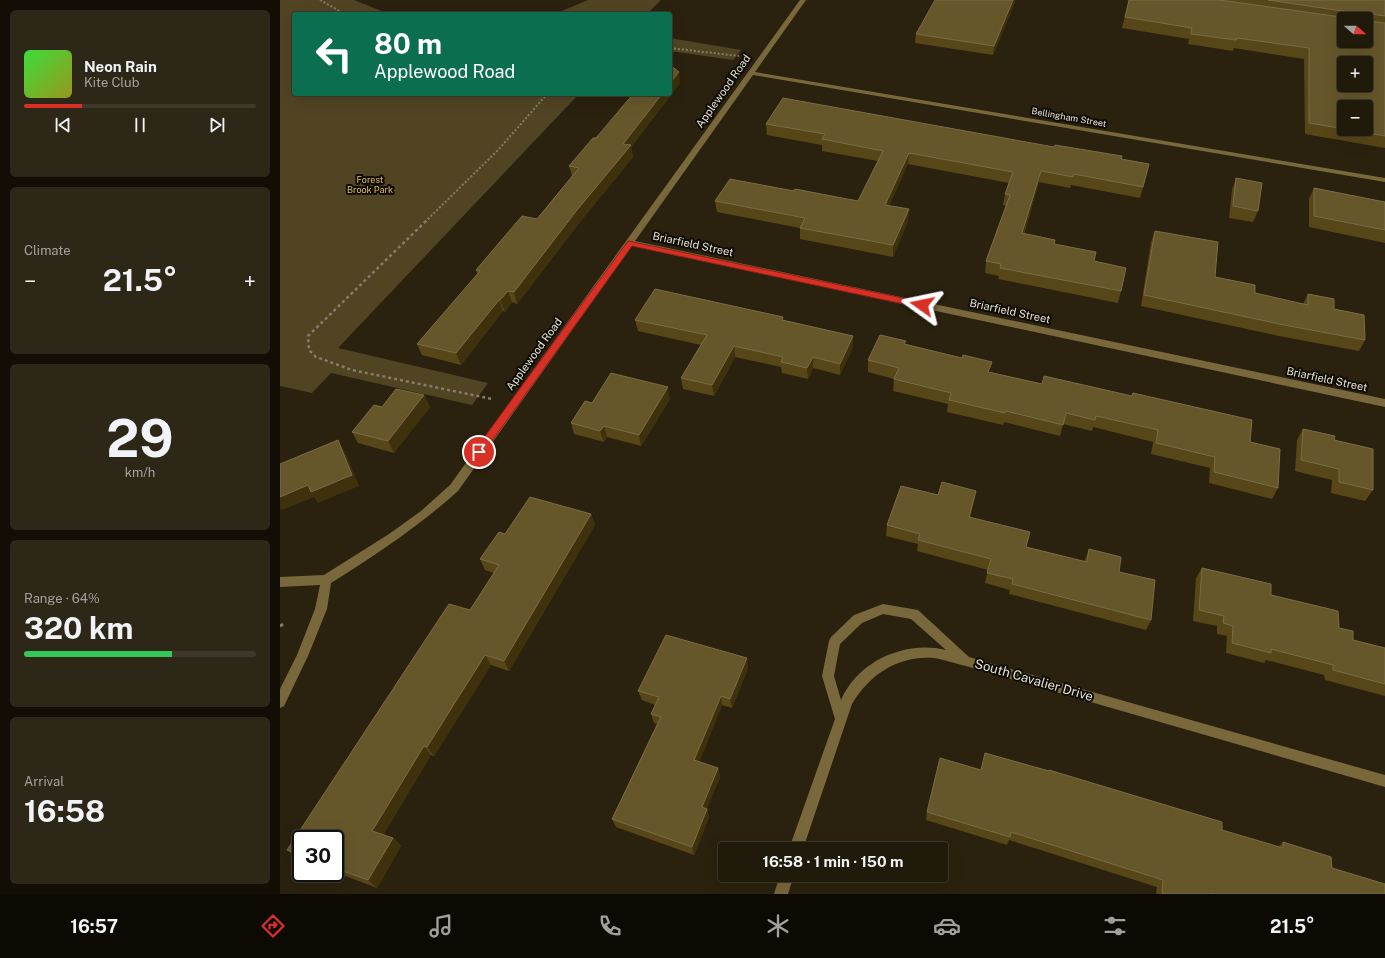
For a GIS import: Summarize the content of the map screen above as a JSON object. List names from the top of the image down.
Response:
{
  "streets": {
    "street": [
      "Applewood Road",
      "Bellingham Street",
      "Briarfield Street",
      "South Cavalier Drive"
    ]
  },
  "crossings": [
    ["Applewood Road", "Bellingham Street"],
    ["Applewood Road", "Briarfield Street"]
  ],
  "parks": ["Forest Brook Park"],
  "north": "right",
  "page": {
    "map_buttons": ["+", "−"],
    "turn": ["80 m", "Applewood Road"],
    "song": ["Neon Rain", "Kite Club"],
    "tile": [
      "Climate",
      ["29", "km/h"],
      ["Range · 64%", "320 km"],
      ["Arrival", "16:58"]
    ],
    "heat": ["−", "21.5°", "+"],
    "limit": "30",
    "trip": "16:58 · 1 min · 150 m",
    "tabs": ["16:57", "21.5°"]
  }
}
